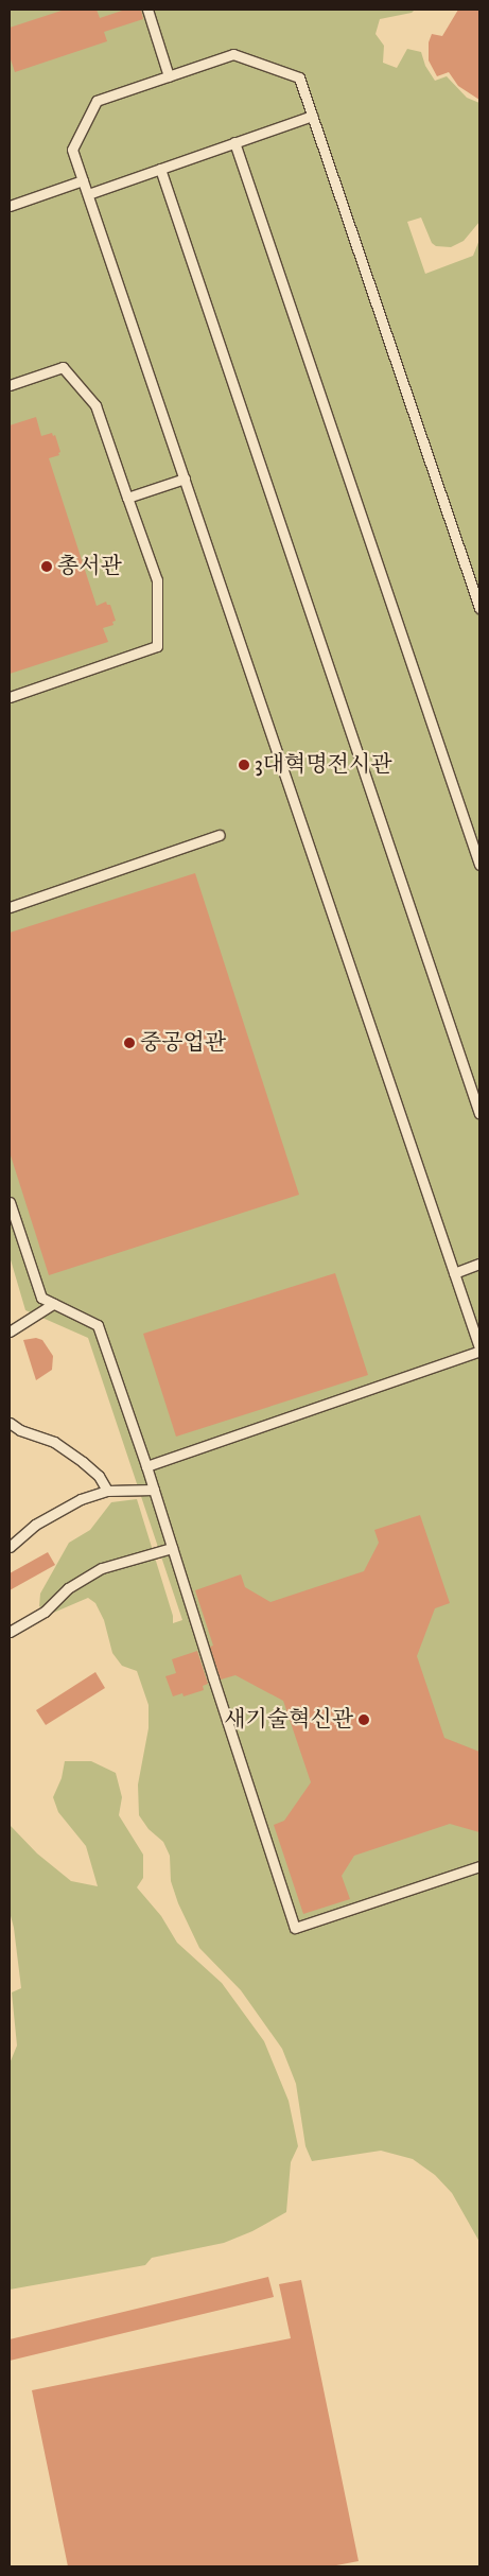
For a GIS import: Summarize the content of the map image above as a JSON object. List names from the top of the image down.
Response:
{
  "places": [
    "총서관",
    "3대혁명전시관",
    "중공업관",
    "새기술혁신관"
  ]
}
